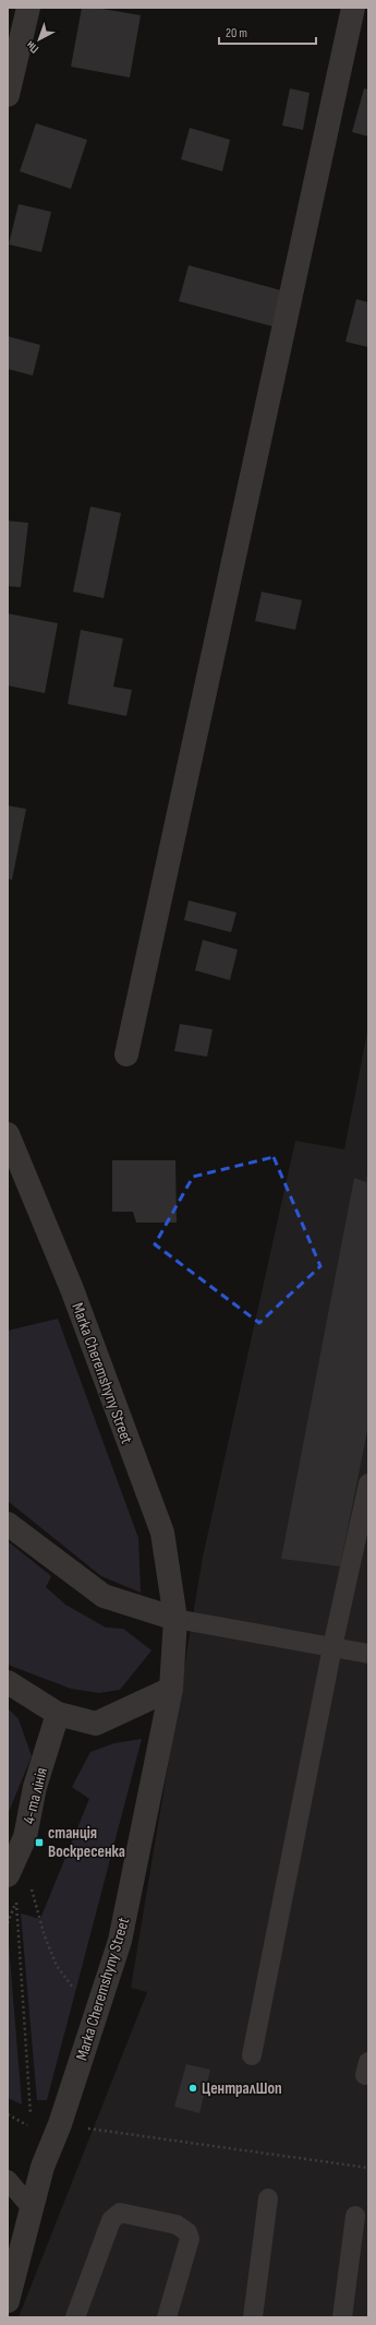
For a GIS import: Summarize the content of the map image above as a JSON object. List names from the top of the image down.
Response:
{
  "streets": {
    "street": ["Marka Cheremshyny Street", "4-та лінія"]
  },
  "places": {
    "transit": ["станція Воскресенка"],
    "other": ["ЦентралШоп"]
  },
  "scale_bar": "20 m",
  "north": "bottom left"
}
